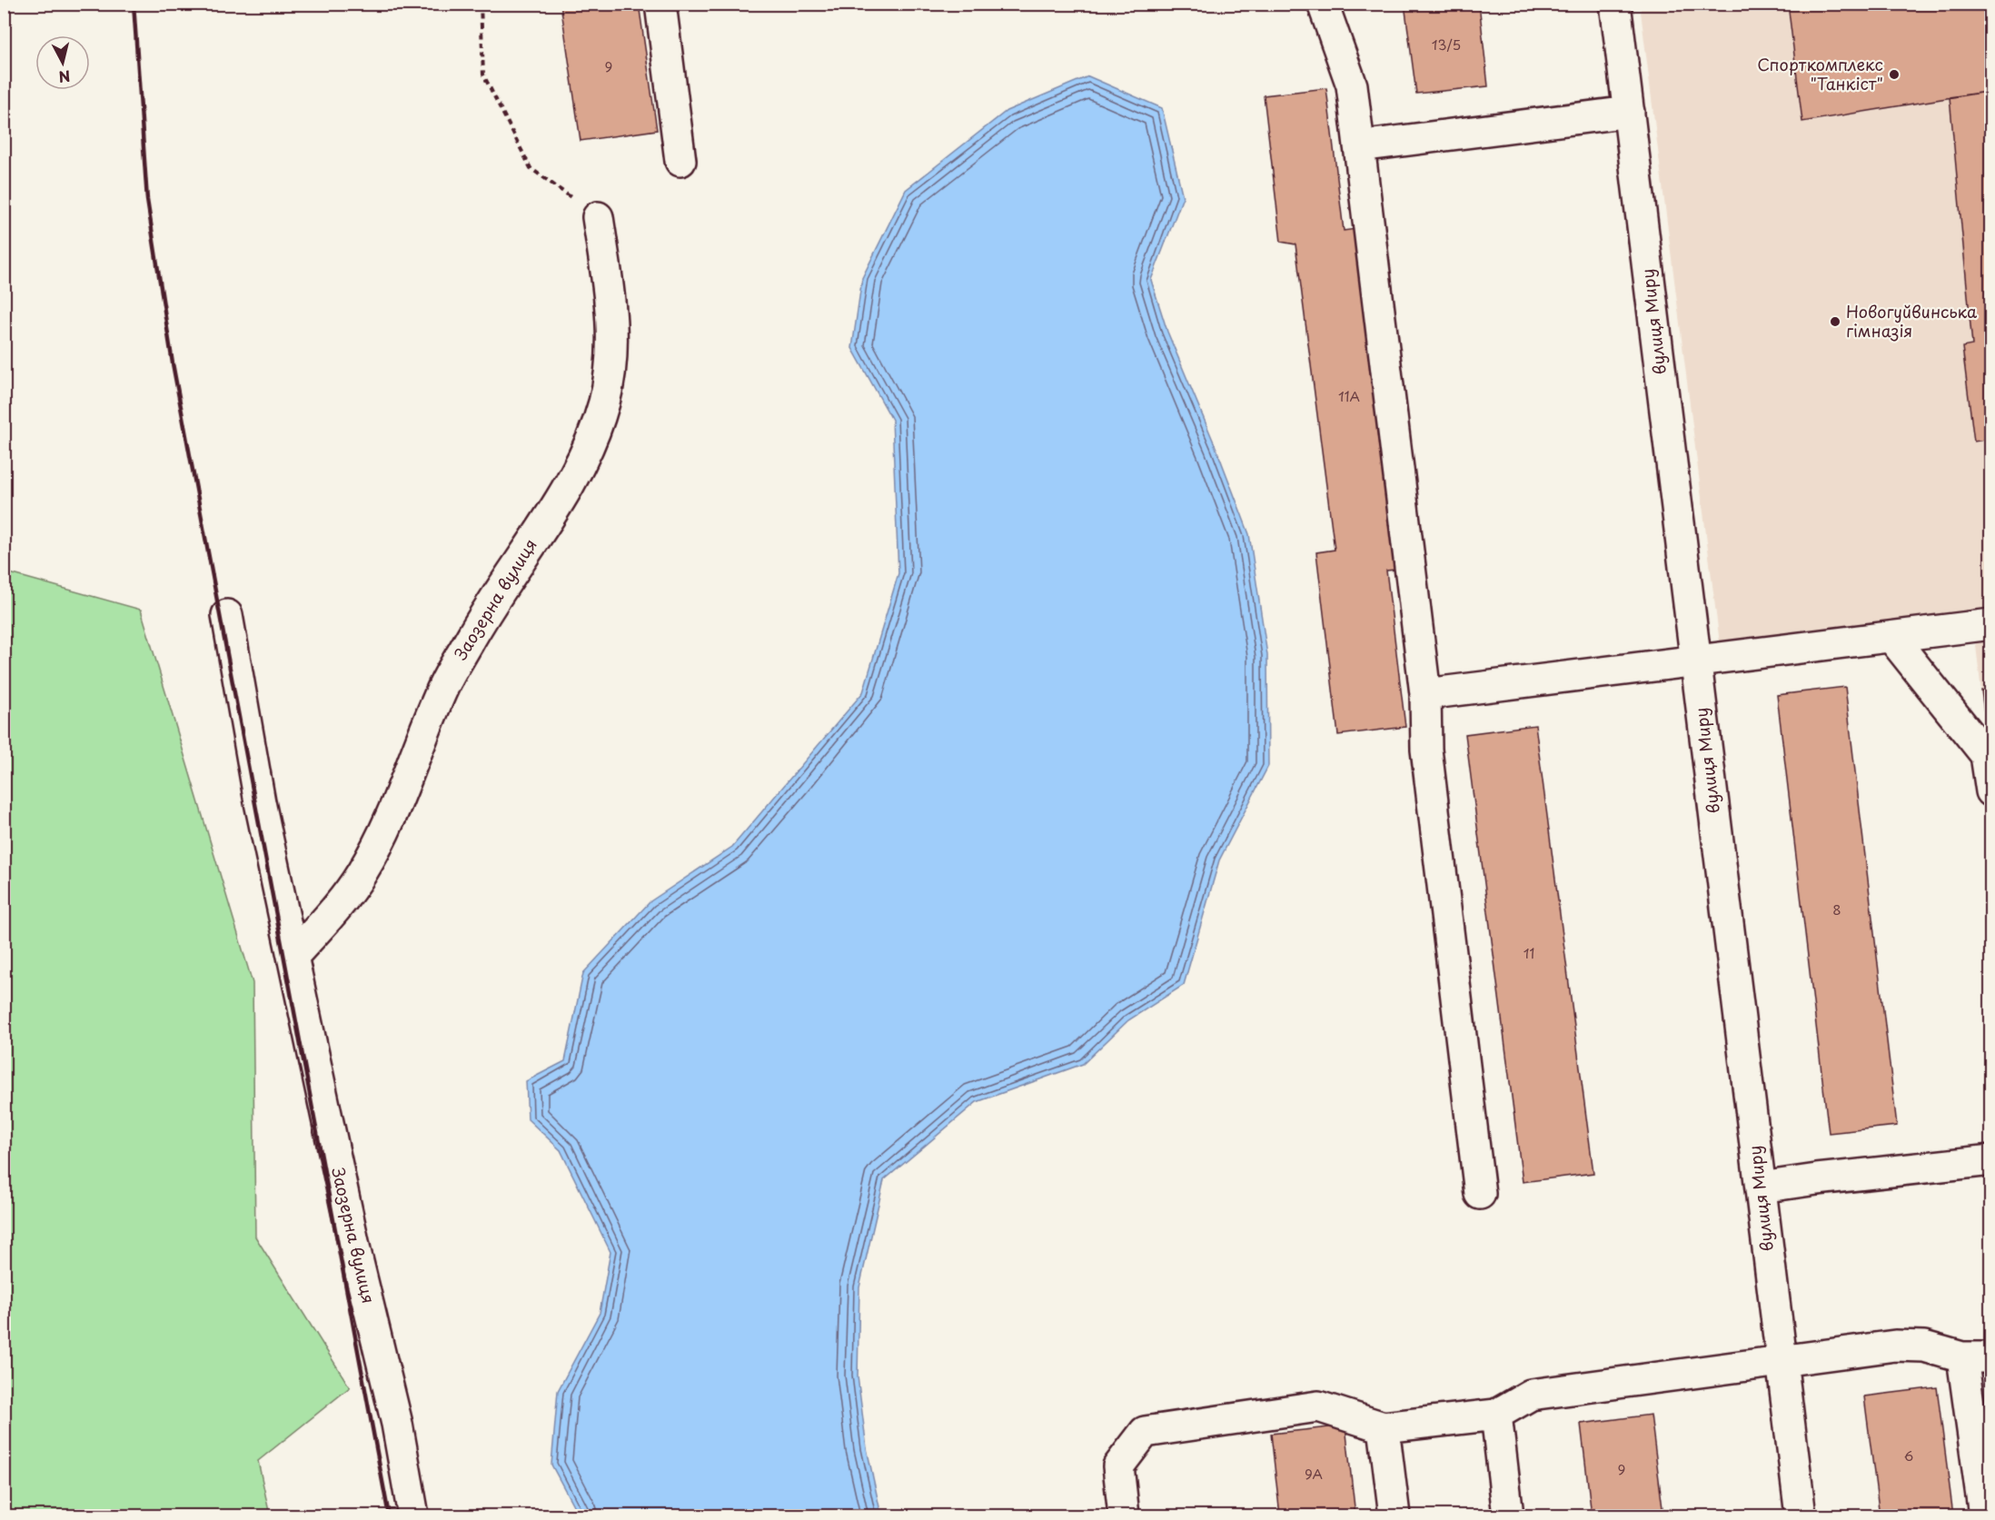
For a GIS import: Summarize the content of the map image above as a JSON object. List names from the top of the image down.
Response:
{
  "streets": {
    "street": ["вулиця Миру", "Заозерна вулиця"]
  },
  "places": ["Спорткомплекс \"Танкіст\"", "Новогуйвинська гімназія"],
  "house_numbers": [
    "13/5",
    "9",
    "11А",
    "8",
    "11",
    "6",
    "9",
    "9А"
  ],
  "north": "bottom"
}
